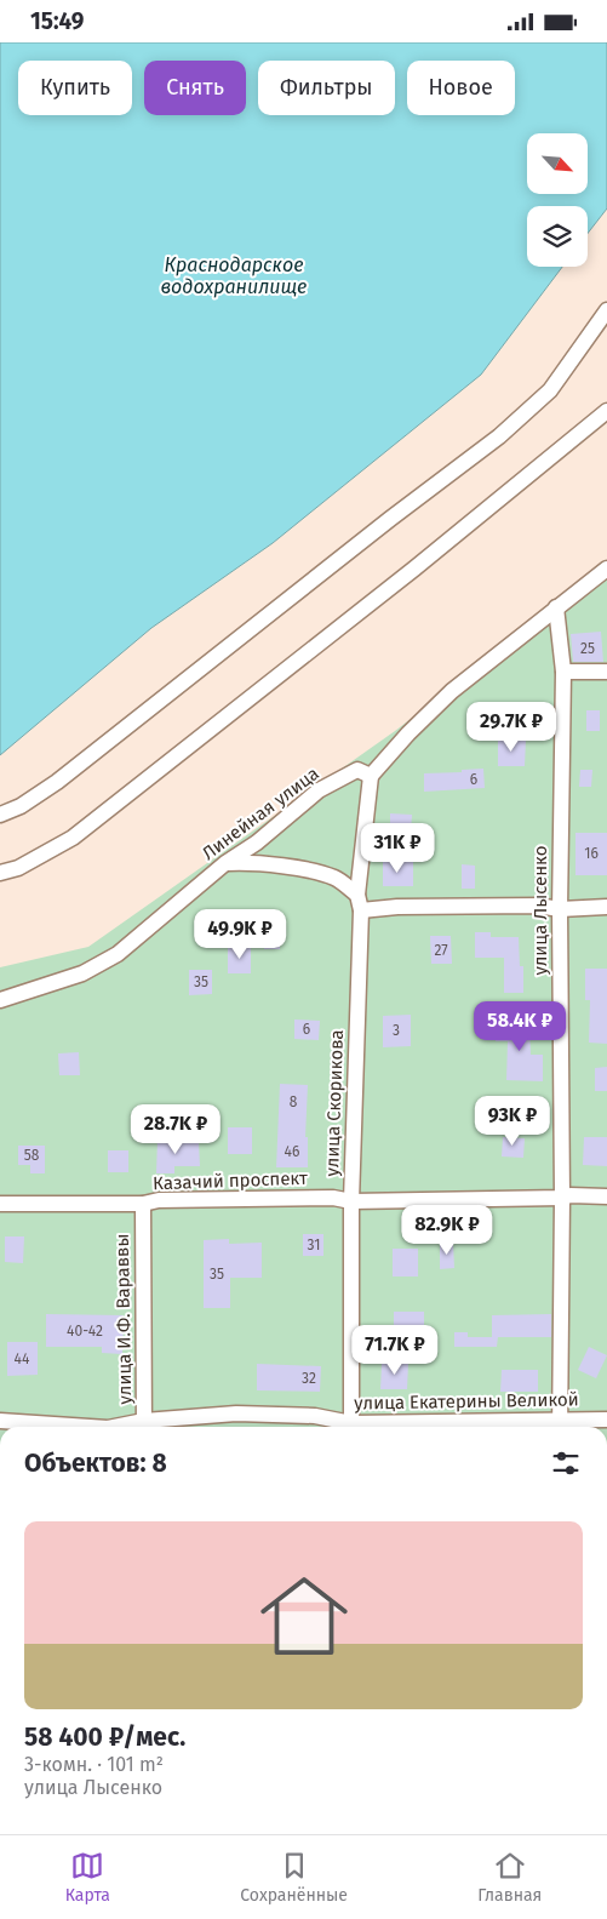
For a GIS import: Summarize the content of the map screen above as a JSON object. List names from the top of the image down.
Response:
{
  "streets": {
    "street": [
      "Линейная улица",
      "улица Лысенко",
      "улица Скорикова",
      "Казачий проспект",
      "улица И.Ф. Вараввы",
      "улица Екатерины Великой"
    ]
  },
  "crossings": [
    ["Линейная улица", "улица Скорикова"],
    ["улица Лысенко", "Казачий проспект"],
    ["улица Лысенко", "улица Екатерины Великой"],
    ["улица Скорикова", "Казачий проспект"],
    ["Казачий проспект", "улица И.Ф. Вараввы"],
    ["улица И.Ф. Вараввы", "улица Екатерины Великой"]
  ],
  "water": ["Краснодарское водохранилище"],
  "house_numbers": [
    "25",
    "6",
    "16",
    "27",
    "35",
    "6",
    "3",
    "8",
    "46",
    "58",
    "31",
    "35",
    "40-42",
    "44",
    "32"
  ],
  "north": "bottom right",
  "page": {
    "status": "15:49",
    "chip": [
      "Купить",
      "Снять",
      "Фильтры",
      "Новое"
    ],
    "price": [
      "29.7K ₽",
      "31K ₽",
      "49.9K ₽",
      "58.4K ₽",
      "93K ₽",
      "28.7K ₽",
      "82.9K ₽",
      "71.7K ₽"
    ],
    "heading": "Объектов: 8",
    "list": [
      {
        "name": "58 400 ₽/мес.",
        "note": "3-комн. · 101 m² · улица Лысенко"
      }
    ],
    "tabs": ["Карта", "Сохранённые", "Главная"]
  }
}
